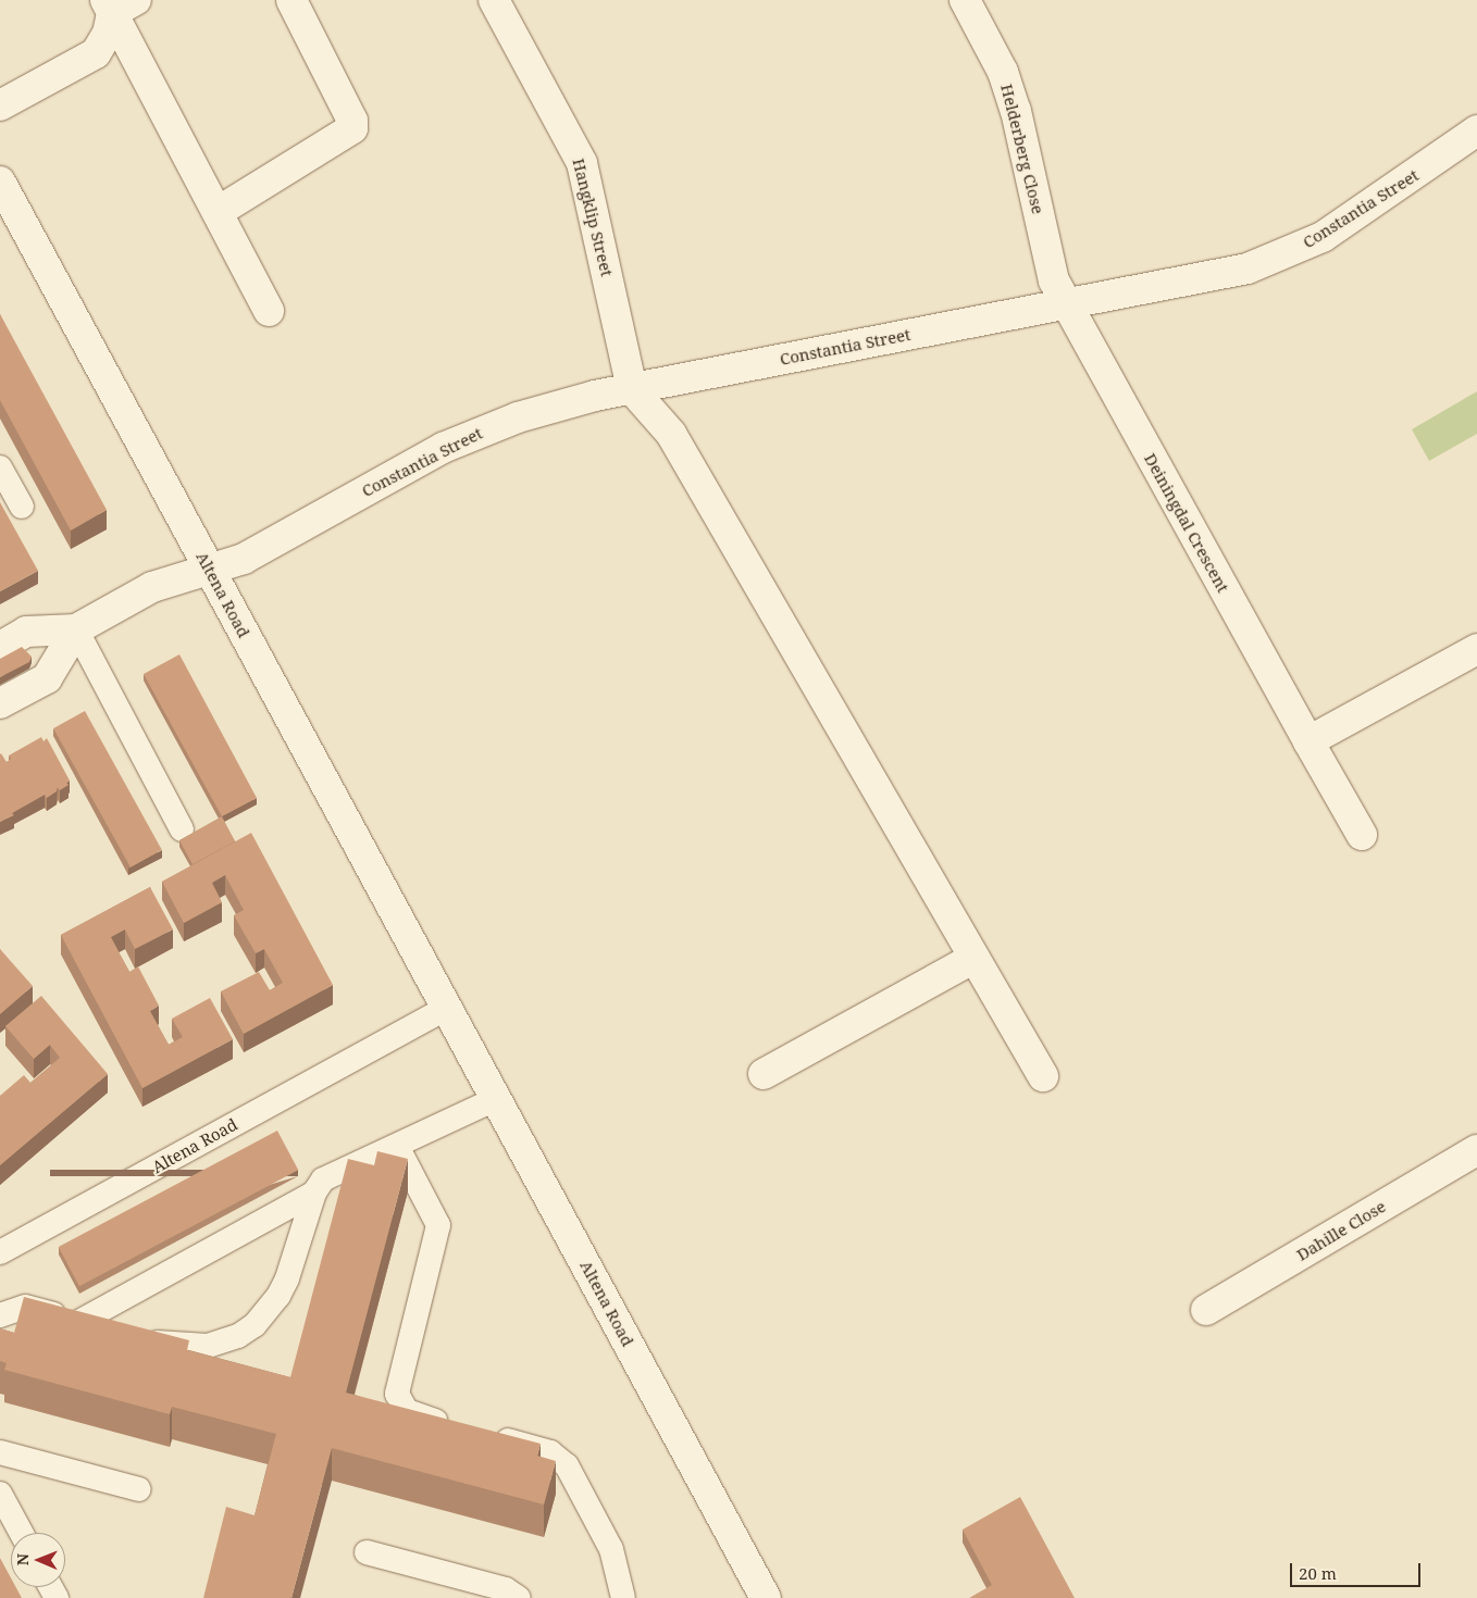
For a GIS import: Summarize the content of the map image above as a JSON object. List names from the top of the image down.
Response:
{
  "streets": {
    "street": [
      "Helderberg Close",
      "Constantia Street",
      "Hangklip Street",
      "Deiningdal Crescent",
      "Altena Road",
      "Dahille Close"
    ]
  },
  "crossings": [
    ["Helderberg Close", "Constantia Street"],
    ["Helderberg Close", "Deiningdal Crescent"],
    ["Constantia Street", "Hangklip Street"],
    ["Constantia Street", "Deiningdal Crescent"],
    ["Constantia Street", "Altena Road"]
  ],
  "scale_bar": "20 m",
  "north": "left"
}
